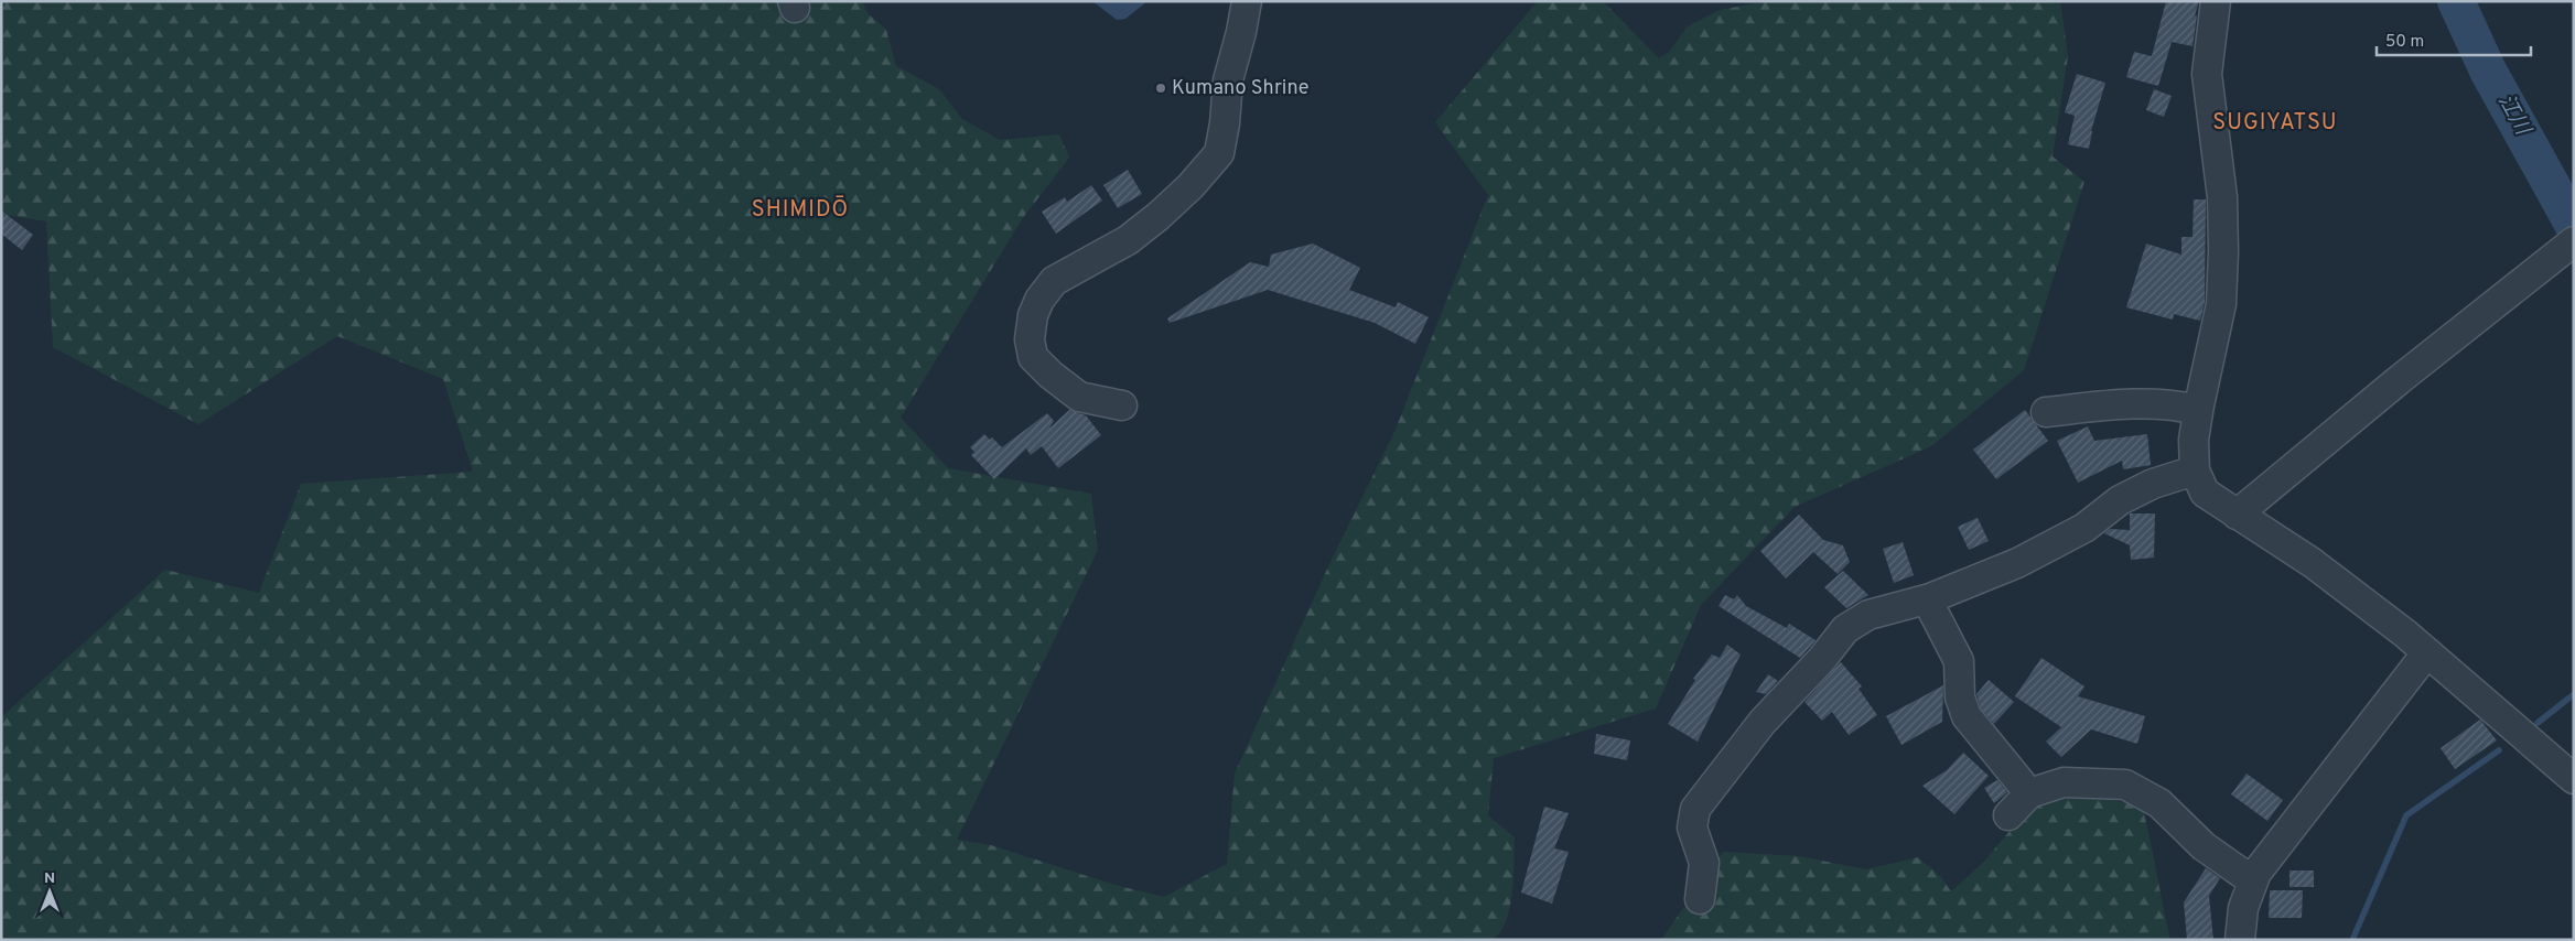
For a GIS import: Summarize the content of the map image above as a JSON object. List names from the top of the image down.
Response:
{
  "districts": ["SUGIYATSU", "SHIMIDŌ"],
  "water": ["江川"],
  "places": ["Kumano Shrine"],
  "scale_bar": "50 m",
  "north": "top"
}
